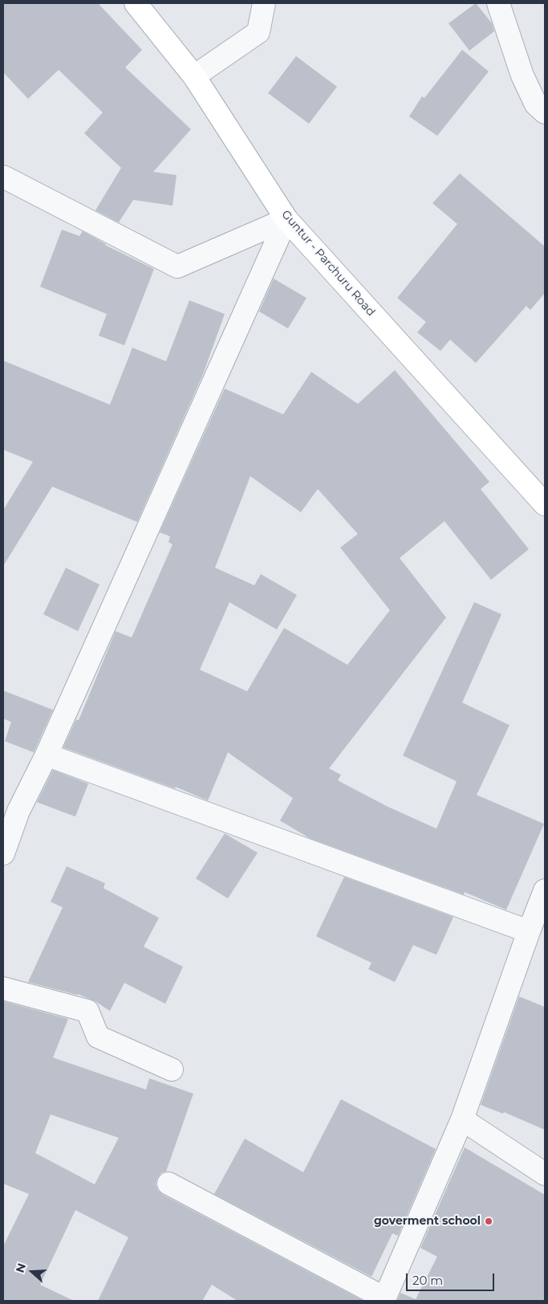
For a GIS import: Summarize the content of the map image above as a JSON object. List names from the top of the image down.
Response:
{
  "streets": {
    "street": ["Guntur - Parchuru Road"]
  },
  "places": ["goverment school"],
  "scale_bar": "20 m",
  "north": "left"
}
